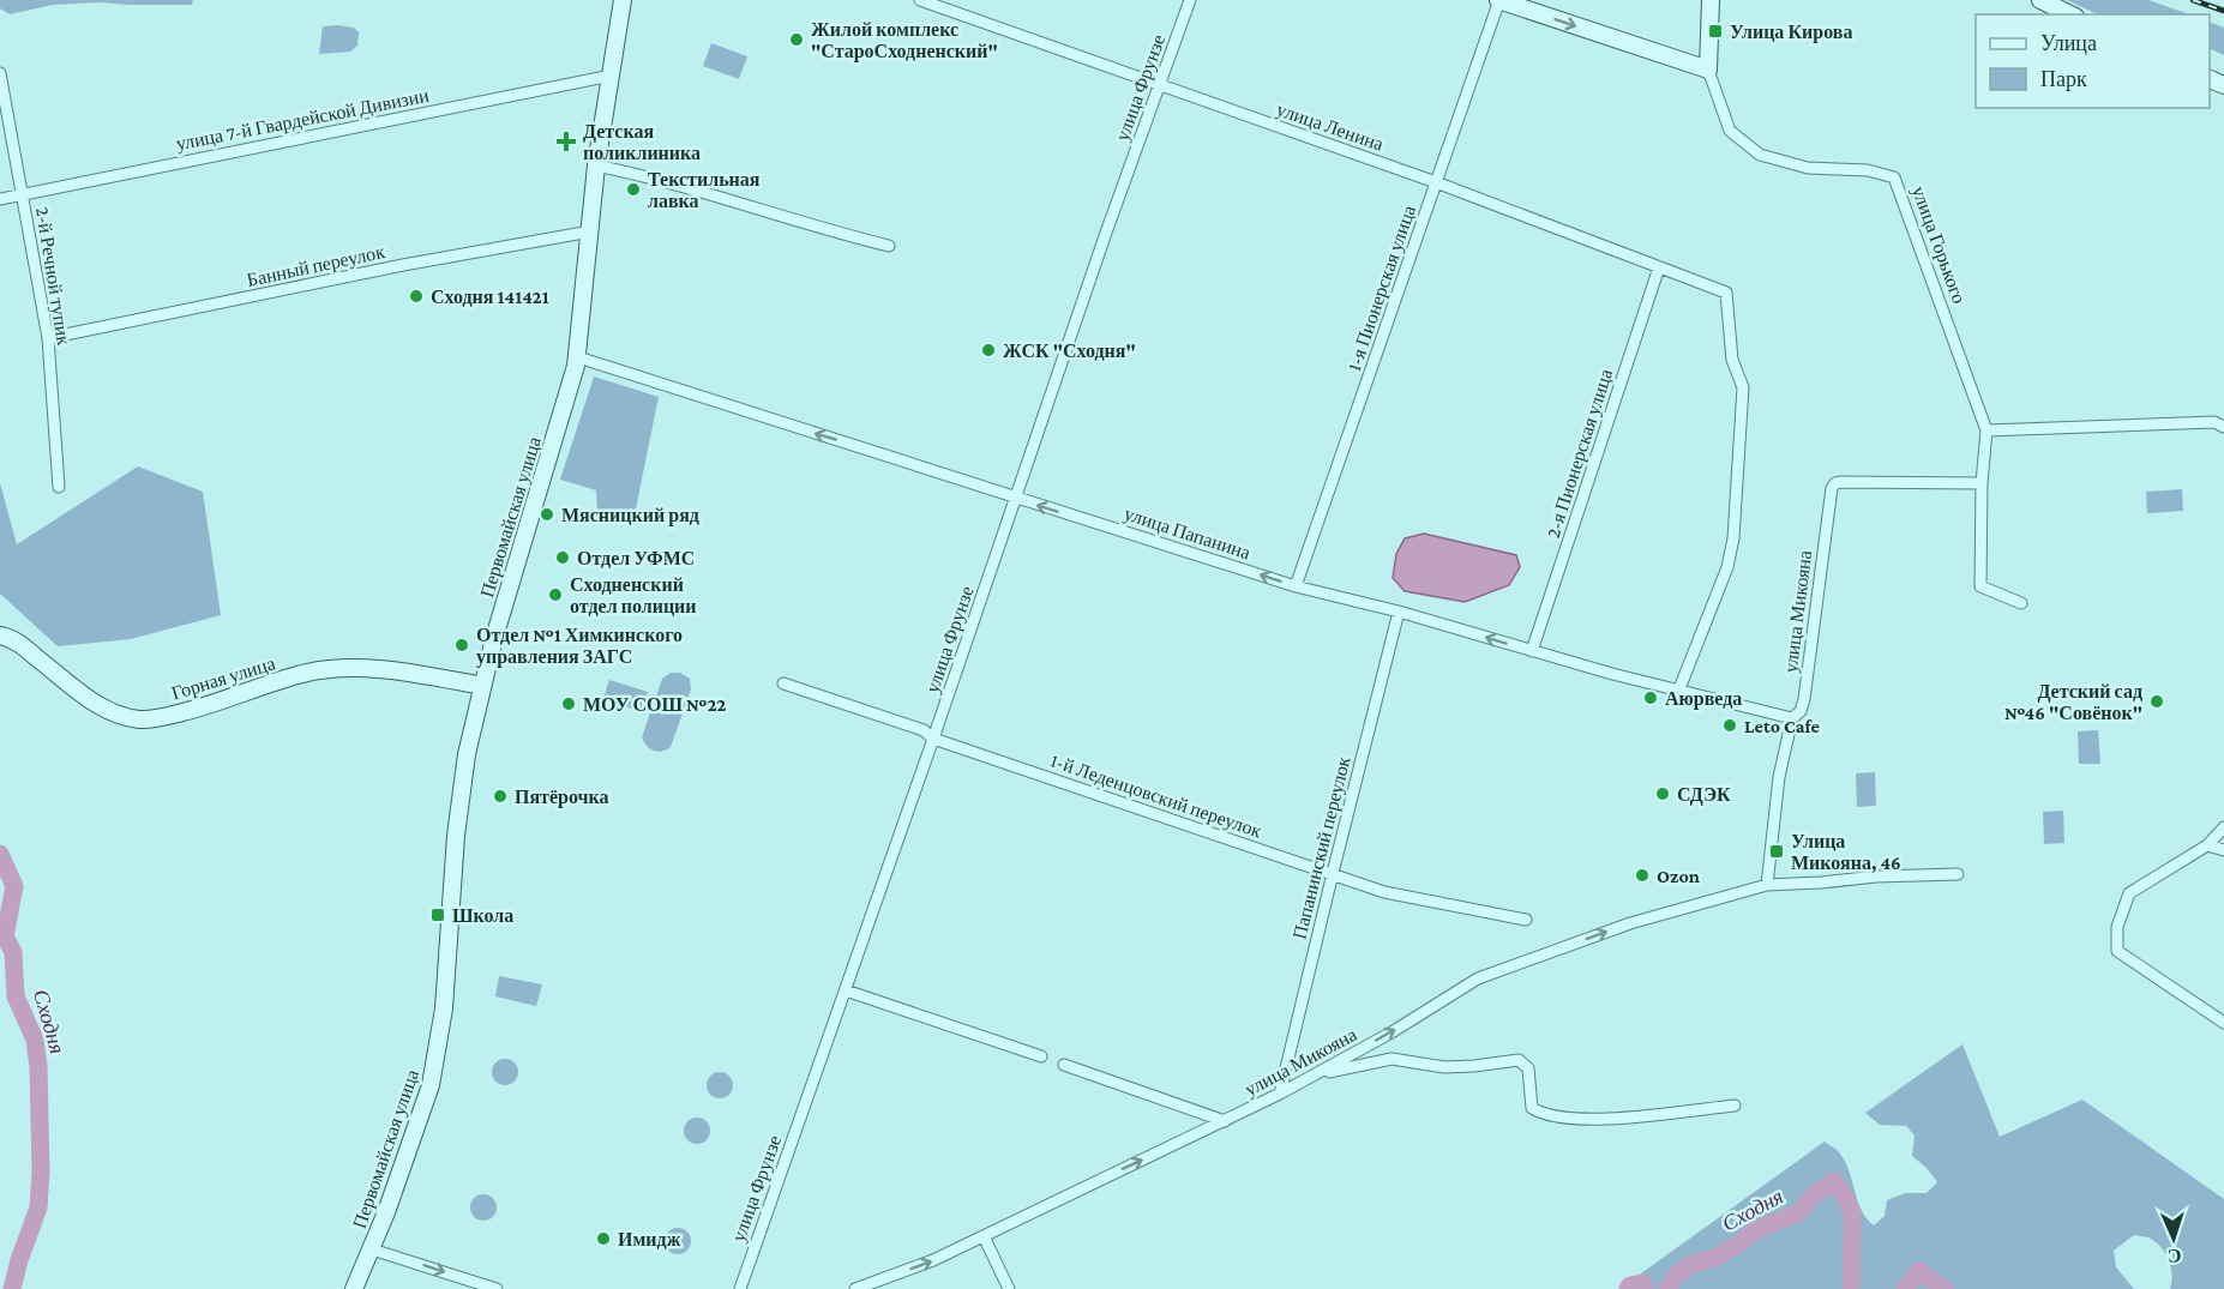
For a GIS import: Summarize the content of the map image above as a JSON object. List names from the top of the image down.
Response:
{
  "streets": {
    "main road": ["улица Горького", "Первомайская улица", "Горная улица"],
    "street": [
      "улица Фрунзе",
      "улица 7-й Гвардейской Дивизии",
      "улица Ленина",
      "Банный переулок",
      "2-й Речной тупик",
      "1-я Пионерская улица",
      "2-я Пионерская улица",
      "улица Папанина",
      "улица Микояна",
      "1-й Леденцовский переулок",
      "Папанинский переулок"
    ]
  },
  "crossings": [
    ["улица Фрунзе", "улица Ленина"],
    ["улица Фрунзе", "улица Папанина"],
    ["улица Фрунзе", "1-й Леденцовский переулок"],
    ["улица 7-й Гвардейской Дивизии", "2-й Речной тупик"],
    ["улица 7-й Гвардейской Дивизии", "Первомайская улица"],
    ["улица Ленина", "1-я Пионерская улица"],
    ["улица Ленина", "2-я Пионерская улица"],
    ["улица Ленина", "улица Папанина"],
    ["улица Горького", "улица Микояна"],
    ["Банный переулок", "2-й Речной тупик"],
    ["Банный переулок", "Первомайская улица"],
    ["1-я Пионерская улица", "улица Папанина"],
    ["2-я Пионерская улица", "улица Папанина"],
    ["Первомайская улица", "улица Папанина"],
    ["Первомайская улица", "Горная улица"],
    ["улица Папанина", "улица Микояна"],
    ["улица Папанина", "Папанинский переулок"],
    ["улица Микояна", "Папанинский переулок"],
    ["1-й Леденцовский переулок", "Папанинский переулок"]
  ],
  "one_way": ["улица Папанина", "улица Микояна"],
  "water": ["Сходня"],
  "places": {
    "transit": ["Улица Кирова", "Улица Микояна, 46", "Школа"],
    "other": [
      "Жилой комплекс \"СтароСходненский\"",
      "Текстильная лавка",
      "Сходня 141421",
      "ЖСК \"Сходня\"",
      "Мясницкий ряд",
      "Отдел УФМС",
      "Сходненский отдел полиции",
      "Отдел №1 Химкинского управления ЗАГС",
      "Аюрведа",
      "Детский сад №46 \"Совёнок\"",
      "МОУ СОШ №22",
      "Leto Cafe",
      "СДЭК",
      "Пятёрочка",
      "Ozon",
      "Имидж"
    ],
    "health": ["Детская поликлиника"]
  },
  "legend": ["Улица", "Парк"],
  "north": "bottom"
}
